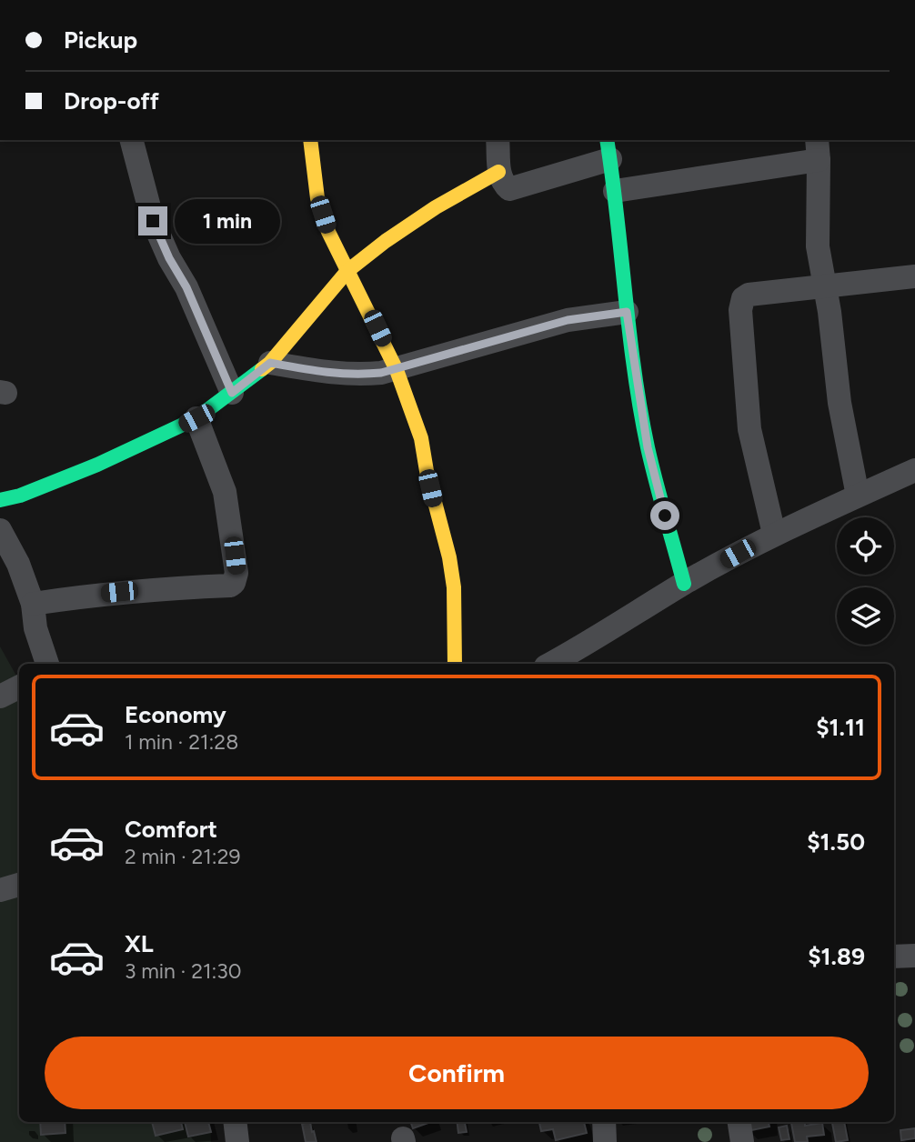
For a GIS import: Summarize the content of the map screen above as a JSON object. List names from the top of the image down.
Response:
{
  "page": {
    "banner": ["Pickup", "Drop-off"],
    "bubble": "1 min",
    "list": [
      {
        "name": "Economy",
        "note": "1 min · 21:28",
        "value": "$1.11"
      },
      {
        "name": "Comfort",
        "note": "2 min · 21:29",
        "value": "$1.50"
      },
      {
        "name": "XL",
        "note": "3 min · 21:30",
        "value": "$1.89"
      }
    ],
    "buttons": "Confirm"
  }
}
